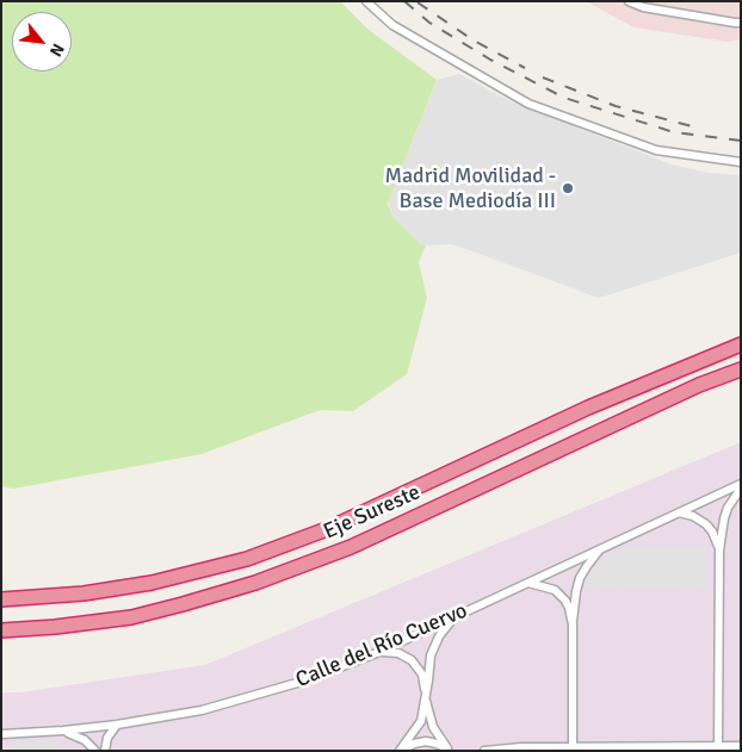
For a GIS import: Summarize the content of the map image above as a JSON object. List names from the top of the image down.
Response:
{
  "streets": {
    "highway": ["Eje Sureste"],
    "street": ["Calle del Río Cuervo"]
  },
  "places": ["Madrid Movilidad - Base Mediodía III"],
  "north": "bottom right"
}
